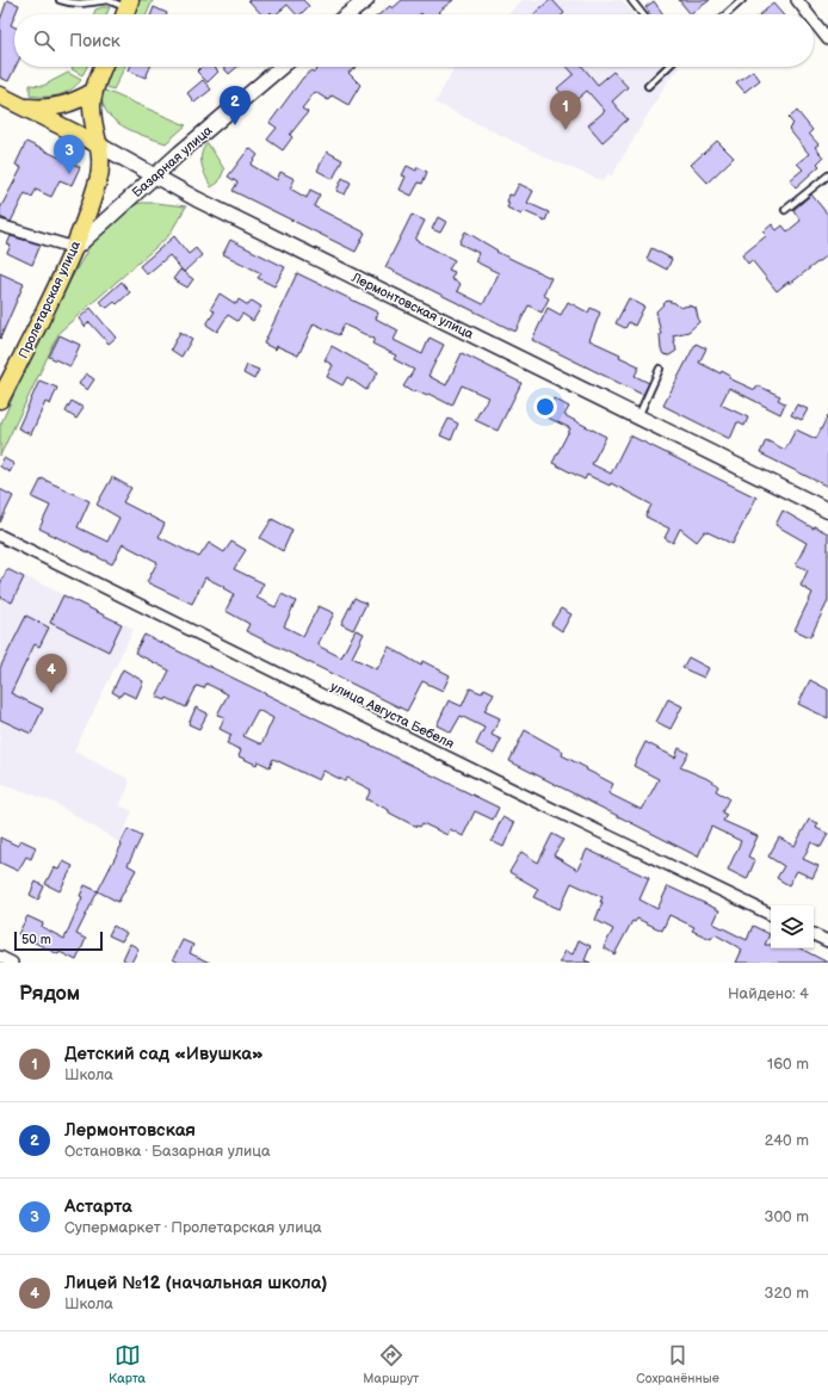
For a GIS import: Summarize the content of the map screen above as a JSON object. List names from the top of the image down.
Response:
{
  "streets": {
    "main road": ["Базарная улица", "Пролетарская улица", "Лермонтовская улица"],
    "street": ["улица Августа Бебеля"]
  },
  "crossings": [
    ["Базарная улица", "Пролетарская улица"],
    ["Базарная улица", "Лермонтовская улица"],
    ["Пролетарская улица", "Лермонтовская улица"]
  ],
  "scale_bar": "50 m",
  "page": {
    "search": "Поиск",
    "pins": [
      "2",
      "1",
      "3",
      "4"
    ],
    "scale": "50 m",
    "heading": ["Рядом", "Найдено: 4"],
    "list": [
      {
        "mark": "1",
        "name": "Детский сад «Ивушка»",
        "note": "Школа",
        "value": "160 m"
      },
      {
        "mark": "2",
        "name": "Лермонтовская",
        "note": "Остановка · Базарная улица",
        "value": "240 m"
      },
      {
        "mark": "3",
        "name": "Астарта",
        "note": "Супермаркет · Пролетарская улица",
        "value": "300 m"
      },
      {
        "mark": "4",
        "name": "Лицей №12 (начальная школа)",
        "note": "Школа",
        "value": "320 m"
      }
    ],
    "nav": ["Карта", "Маршрут", "Сохранённые"]
  }
}
